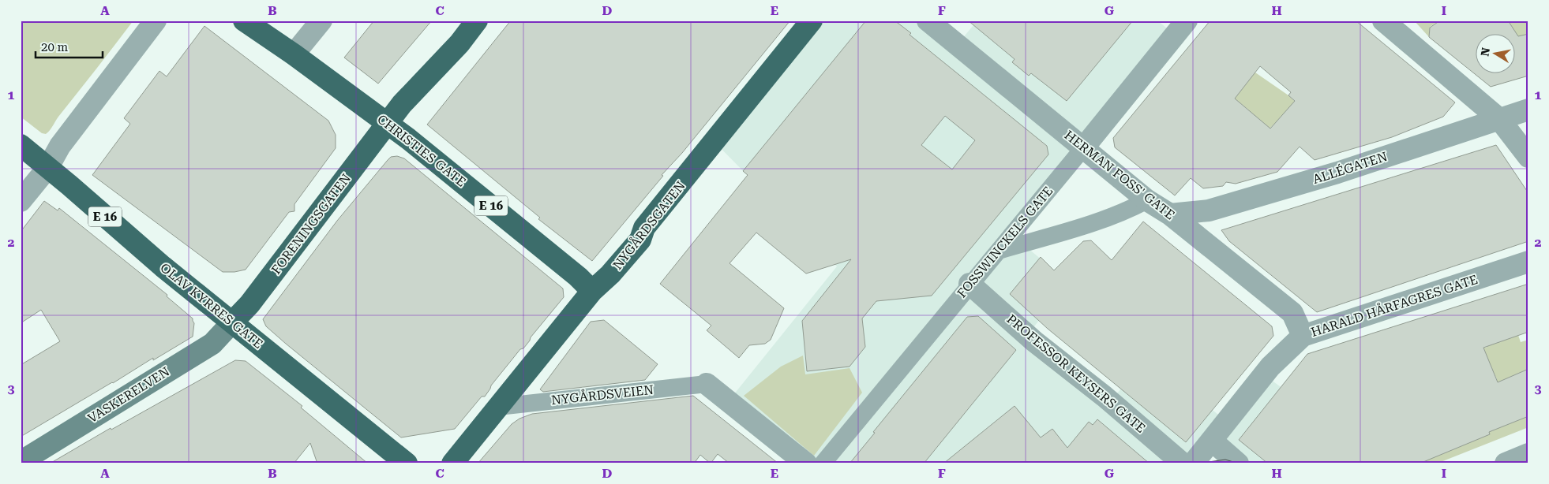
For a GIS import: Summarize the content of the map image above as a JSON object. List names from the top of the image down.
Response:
{
  "streets": {
    "highway": [
      "CHRISTIES GATE",
      "E 16",
      "FORENINGSGATEN",
      "NYGÅRDSGATEN",
      "OLAV KYRRES GATE"
    ],
    "main road": ["VASKERELVEN"],
    "street": [
      "ALLÉGATEN",
      "HERMAN FOSS' GATE",
      "FOSSWINCKELS GATE",
      "HARALD HÅRFAGRES GATE",
      "PROFESSOR KEYSERS GATE",
      "NYGÅRDSVEIEN"
    ]
  },
  "crossings": [
    ["CHRISTIES GATE", "FORENINGSGATEN"],
    ["CHRISTIES GATE", "NYGÅRDSGATEN"],
    ["ALLÉGATEN", "HERMAN FOSS' GATE"],
    ["HERMAN FOSS' GATE", "FOSSWINCKELS GATE"],
    ["HERMAN FOSS' GATE", "HARALD HÅRFAGRES GATE"],
    ["FORENINGSGATEN", "OLAV KYRRES GATE"],
    ["FORENINGSGATEN", "VASKERELVEN"],
    ["NYGÅRDSGATEN", "NYGÅRDSVEIEN"],
    ["FOSSWINCKELS GATE", "PROFESSOR KEYSERS GATE"],
    ["OLAV KYRRES GATE", "VASKERELVEN"]
  ],
  "scale_bar": "20 m",
  "north": "left",
  "grid": {
    "columns": [
      "A",
      "B",
      "C",
      "D",
      "E",
      "F",
      "G",
      "H",
      "I"
    ],
    "rows": ["1", "2", "3"]
  }
}
